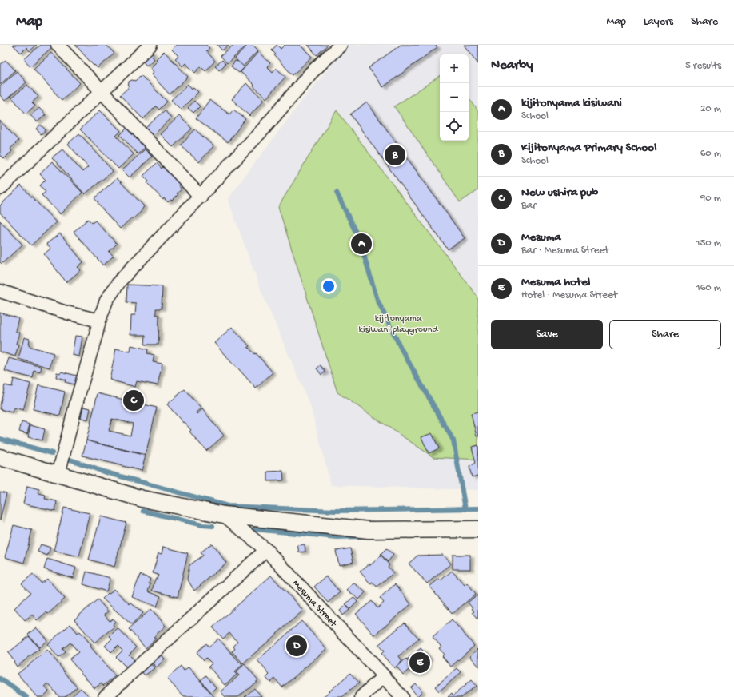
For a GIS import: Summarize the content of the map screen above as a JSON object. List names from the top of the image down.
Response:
{
  "streets": {
    "street": ["Mesuma Street"]
  },
  "parks": ["kijitonyama kisiwani playground"],
  "page": {
    "header": "Map",
    "nav": ["Map", "Layers", "Share"],
    "heading": ["Nearby", "5 results"],
    "map_buttons": ["+", "−"],
    "list": [
      {
        "mark": "A",
        "name": "kijitonyama kisiwani",
        "note": "School",
        "value": "20 m"
      },
      {
        "mark": "B",
        "name": "Kijitonyama Primary School",
        "note": "School",
        "value": "60 m"
      },
      {
        "mark": "C",
        "name": "New ushira pub",
        "note": "Bar",
        "value": "90 m"
      },
      {
        "mark": "D",
        "name": "Mesuma",
        "note": "Bar · Mesuma Street",
        "value": "150 m"
      },
      {
        "mark": "E",
        "name": "Mesuma hotel",
        "note": "Hotel · Mesuma Street",
        "value": "160 m"
      }
    ],
    "pins": [
      "B",
      "A",
      "C",
      "D",
      "E"
    ],
    "buttons": ["Save", "Share"]
  }
}
